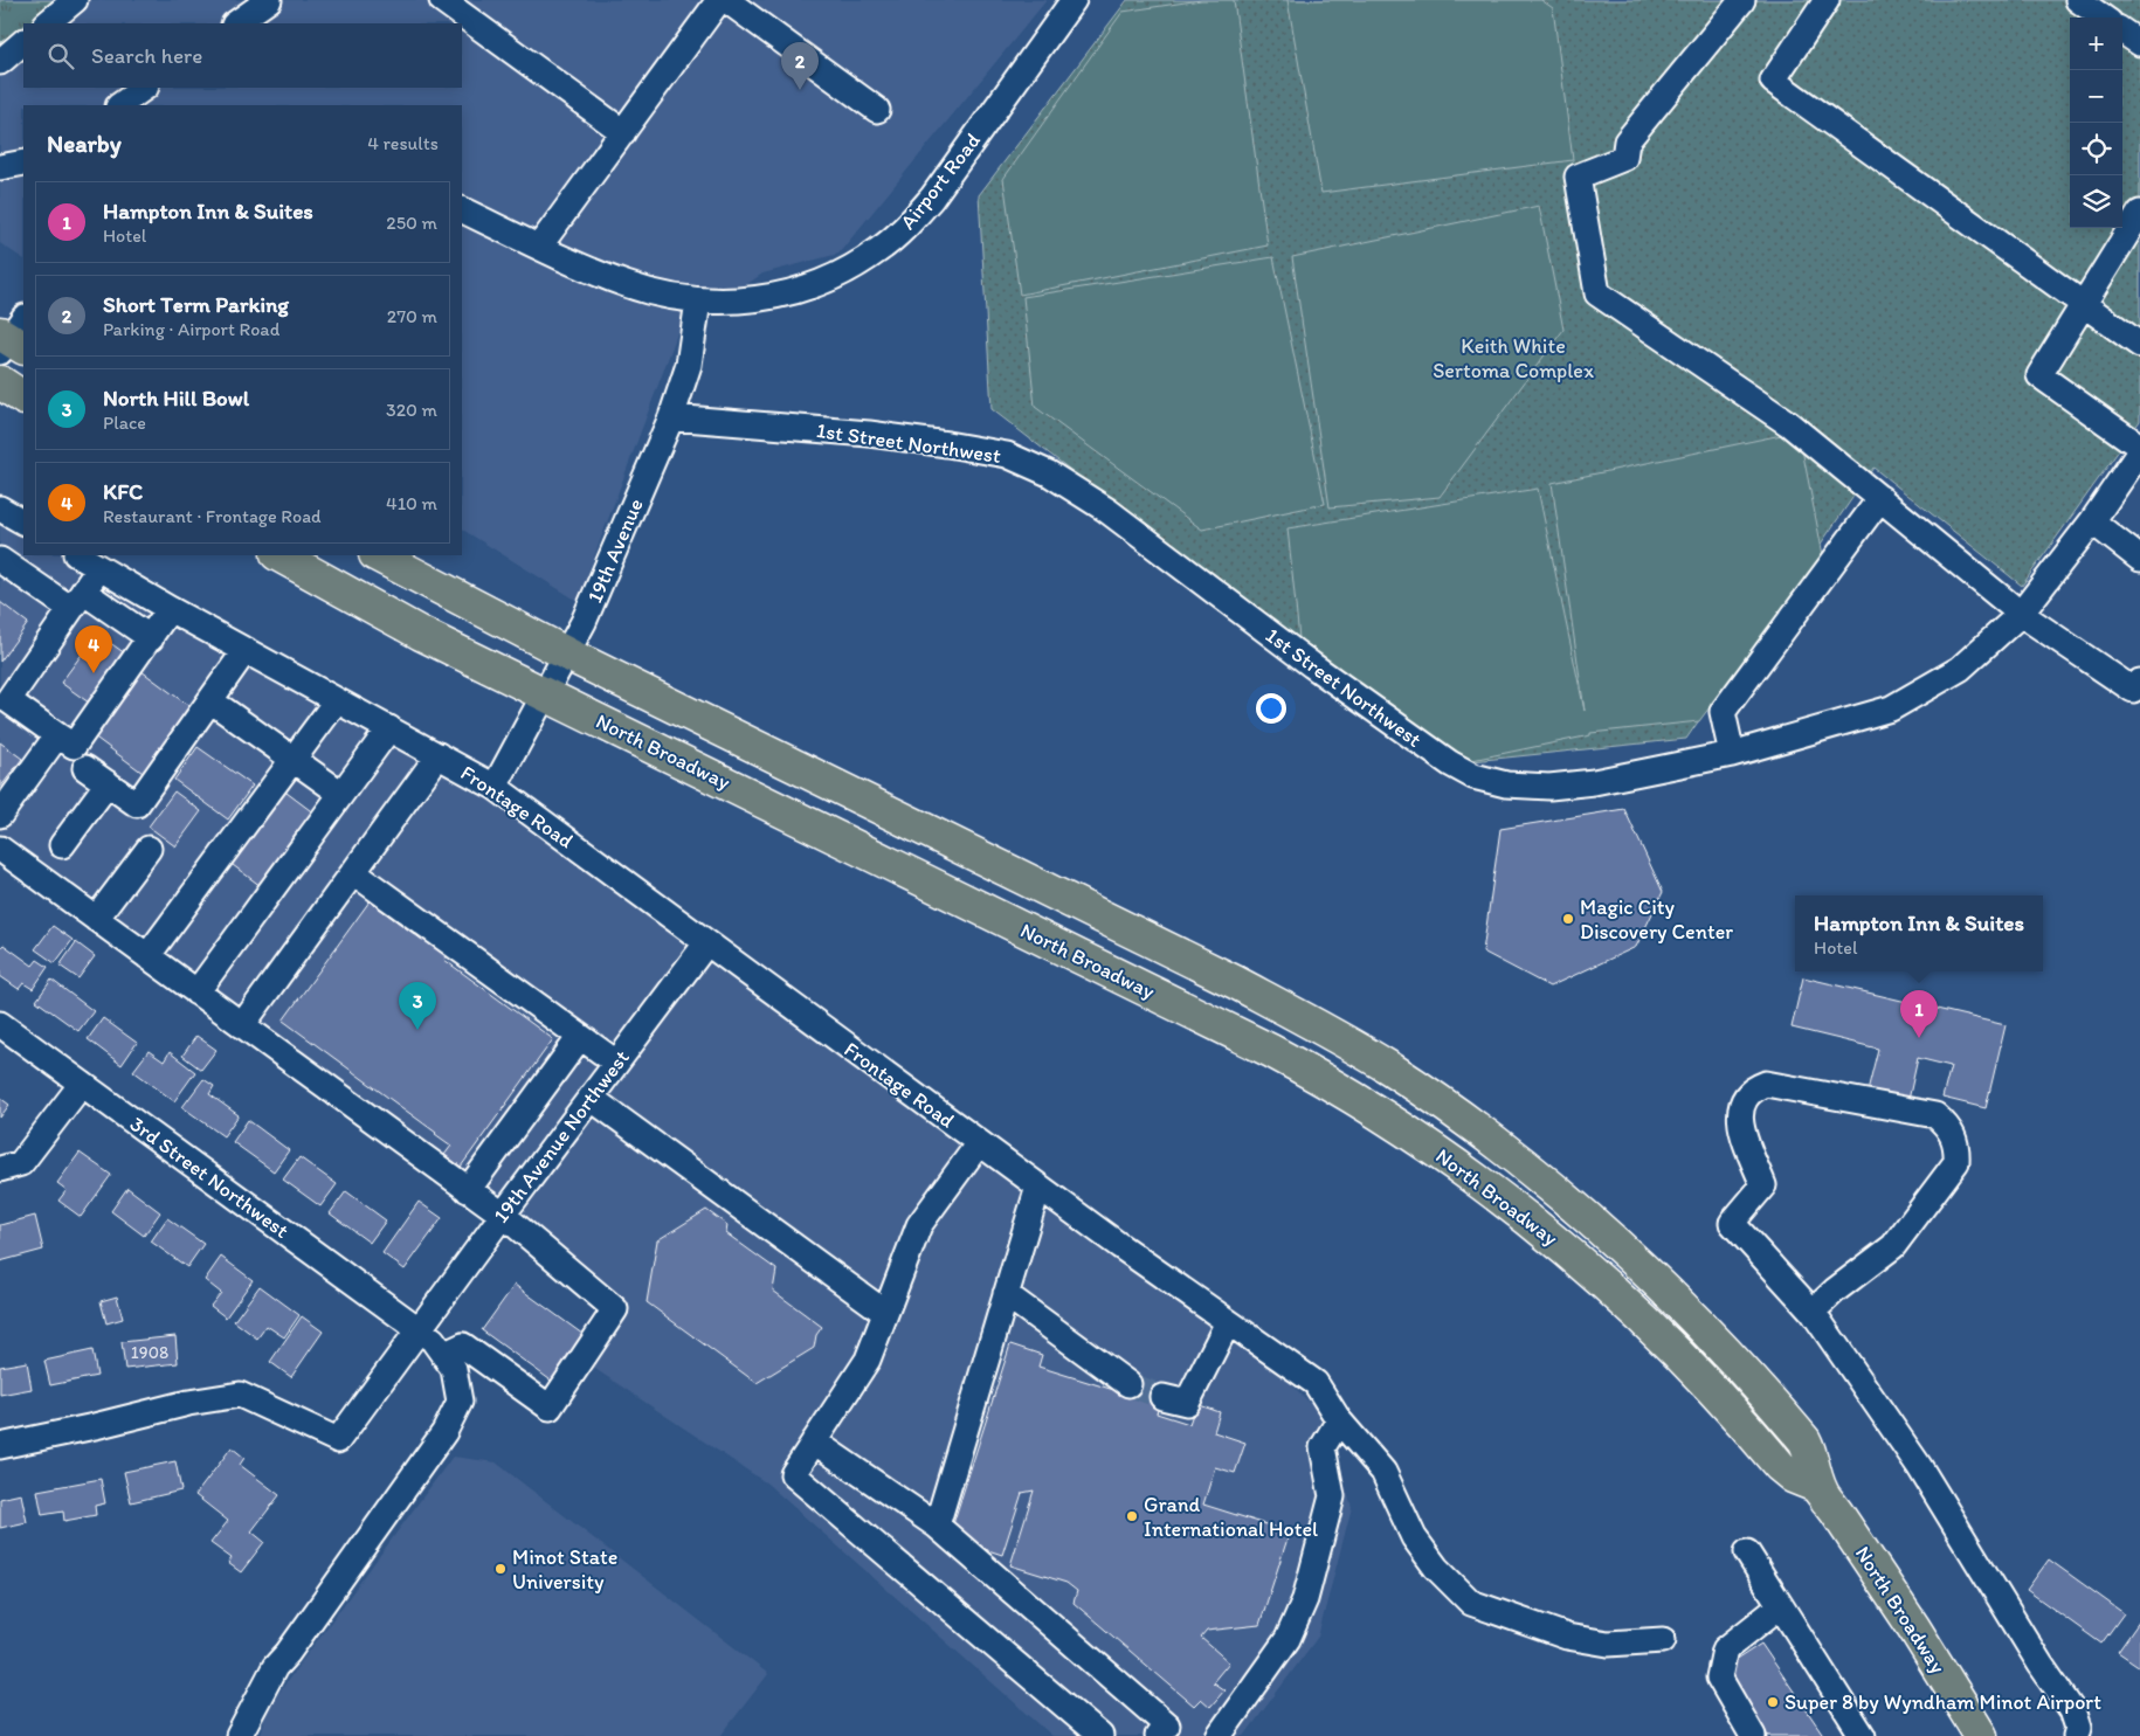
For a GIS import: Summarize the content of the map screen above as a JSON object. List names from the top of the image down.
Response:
{
  "streets": {
    "main road": ["North Broadway"],
    "street": [
      "Airport Road",
      "1st Street Northwest",
      "19th Avenue",
      "Frontage Road",
      "19th Avenue Northwest",
      "3rd Street Northwest"
    ]
  },
  "crossings": [
    ["Airport Road", "19th Avenue"],
    ["1st Street Northwest", "19th Avenue"],
    ["19th Avenue", "North Broadway"],
    ["19th Avenue", "Frontage Road"],
    ["Frontage Road", "19th Avenue Northwest"],
    ["19th Avenue Northwest", "3rd Street Northwest"]
  ],
  "parks": ["Keith White Sertoma Complex"],
  "places": [
    "Magic City Discovery Center",
    "Grand International Hotel",
    "Minot State University",
    "Super 8 by Wyndham Minot Airport"
  ],
  "house_numbers": ["1908"],
  "page": {
    "map_buttons": ["+", "−"],
    "search": "Search here",
    "pins": [
      "2",
      "4",
      "3",
      "1"
    ],
    "heading": ["Nearby", "4 results"],
    "list": [
      {
        "mark": "1",
        "name": "Hampton Inn & Suites",
        "note": "Hotel",
        "value": "250 m"
      },
      {
        "mark": "2",
        "name": "Short Term Parking",
        "note": "Parking · Airport Road",
        "value": "270 m"
      },
      {
        "mark": "3",
        "name": "North Hill Bowl",
        "note": "Place",
        "value": "320 m"
      },
      {
        "mark": "4",
        "name": "KFC",
        "note": "Restaurant · Frontage Road",
        "value": "410 m"
      }
    ],
    "popup": ["Hampton Inn & Suites", "Hotel"]
  }
}
